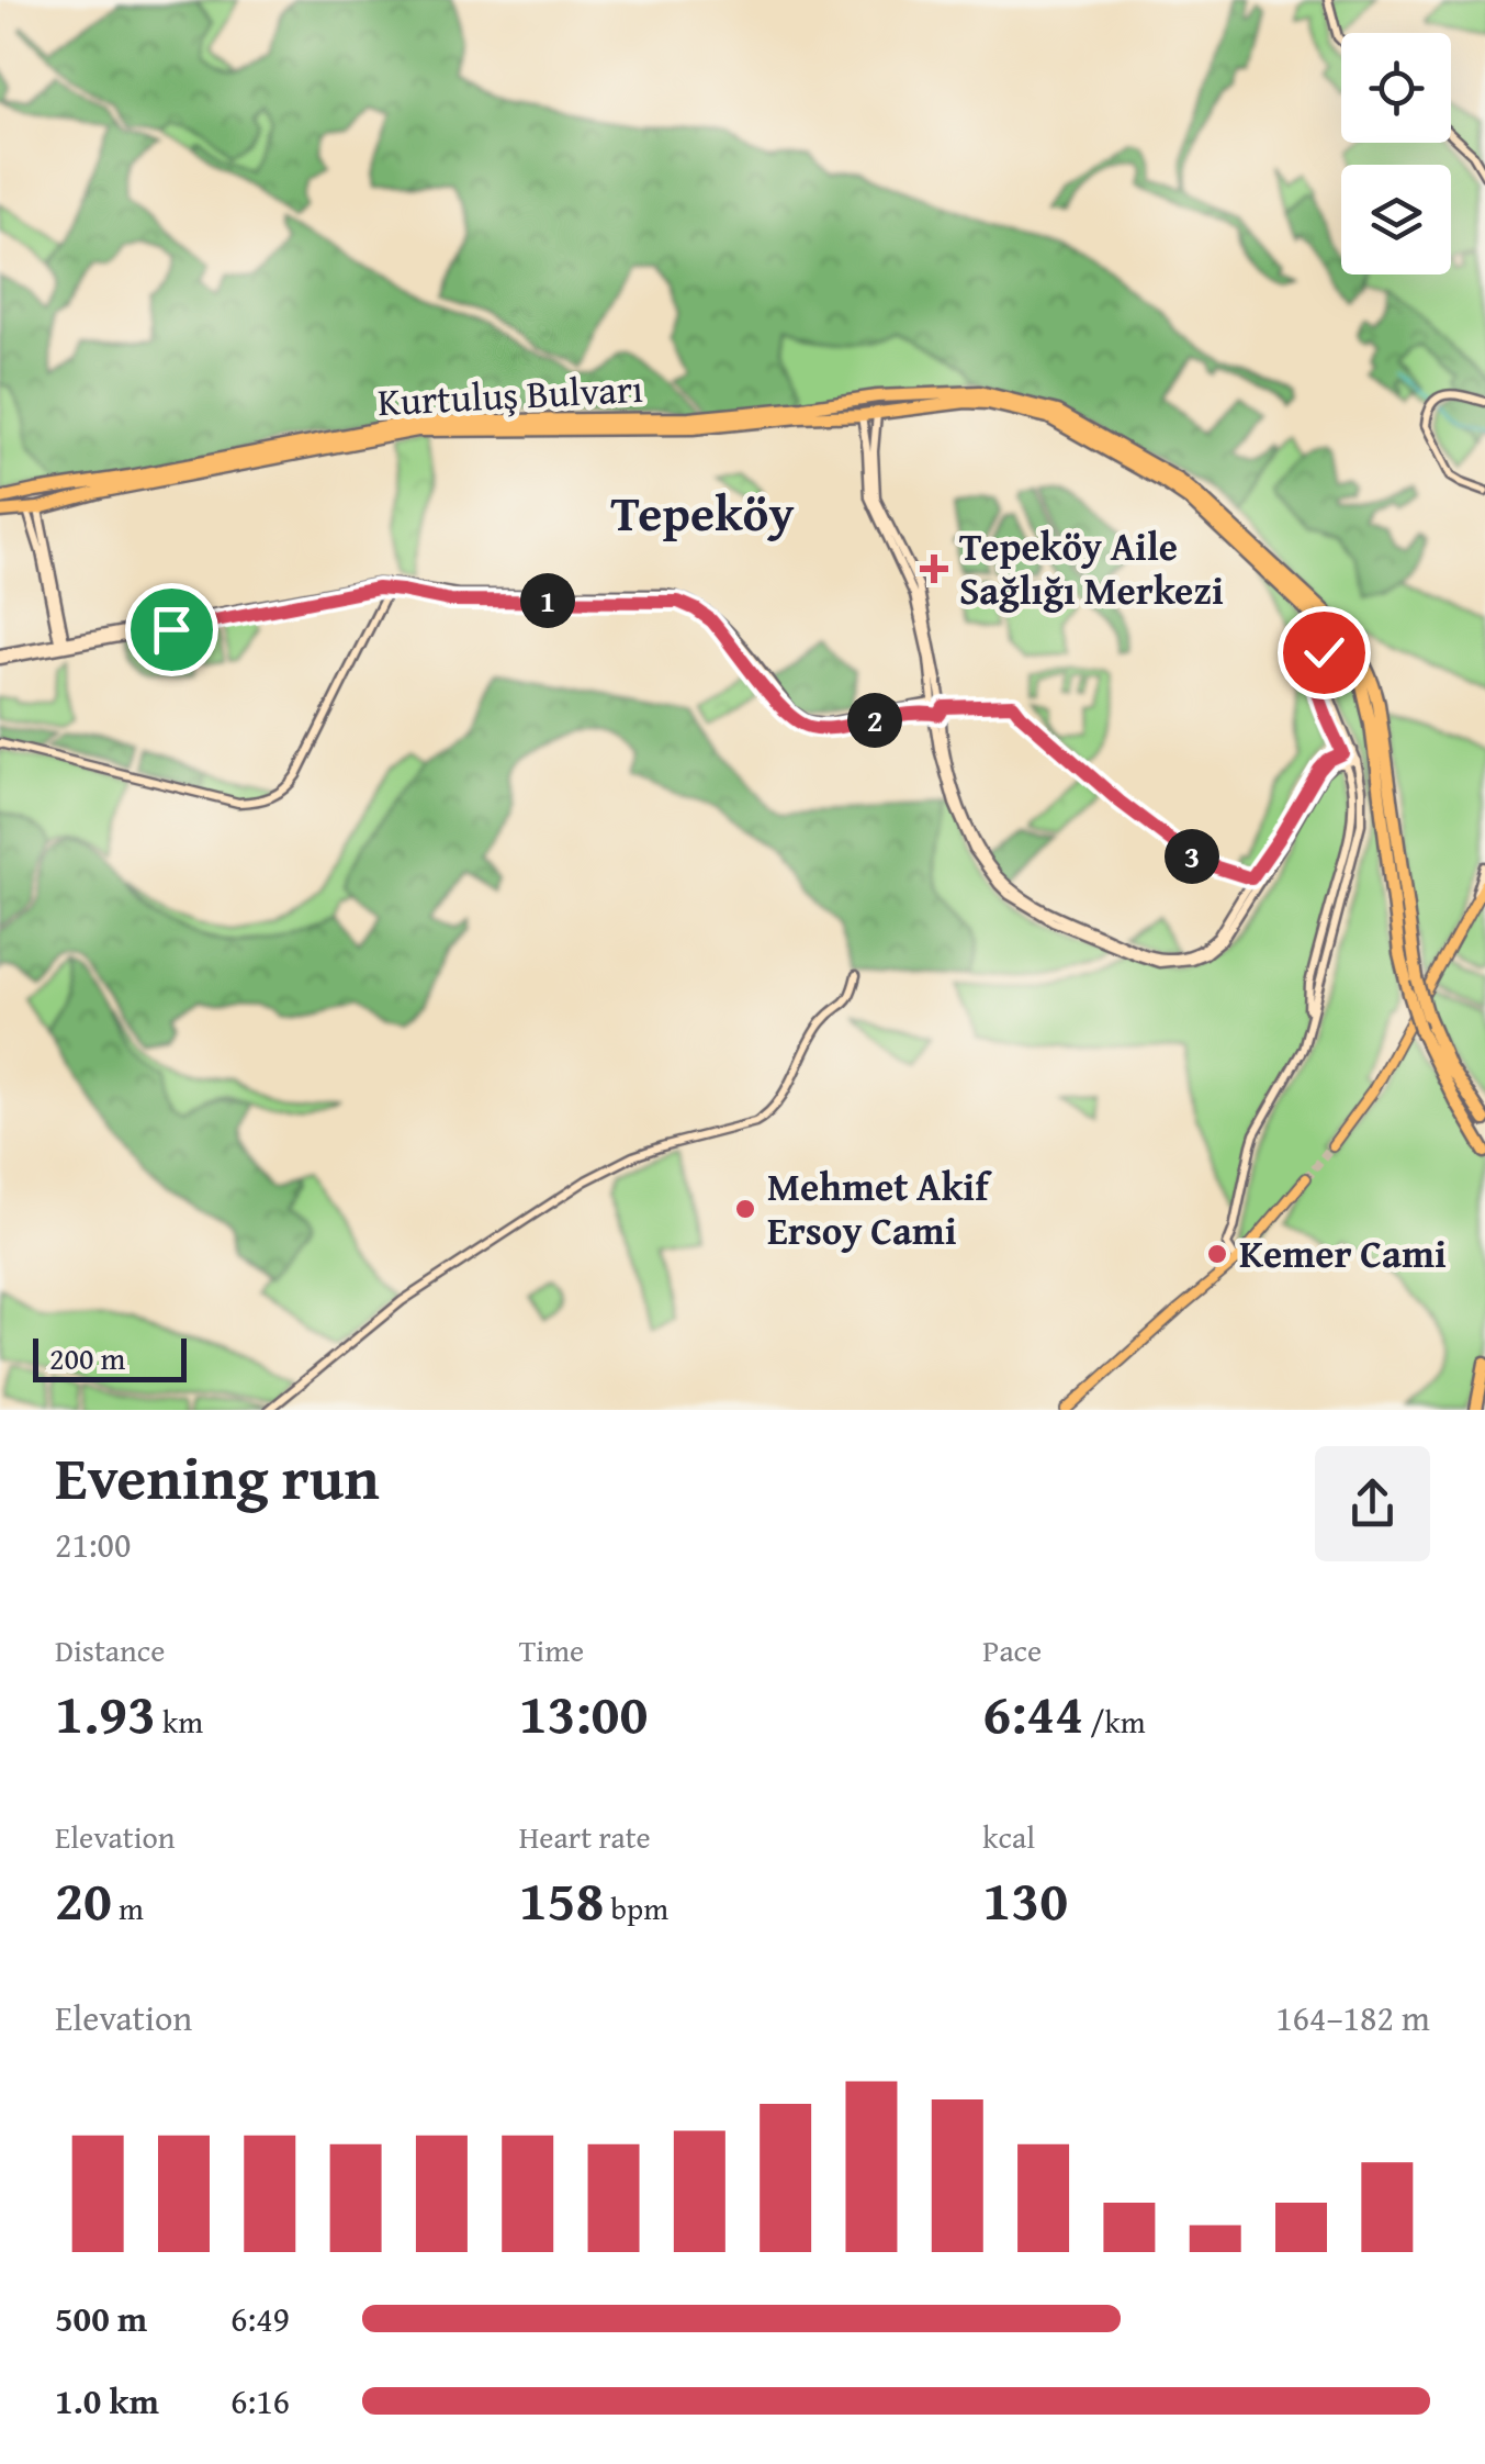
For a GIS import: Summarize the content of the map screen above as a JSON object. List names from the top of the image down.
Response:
{
  "streets": {
    "highway": ["Kurtuluş Bulvarı"]
  },
  "districts": ["Tepeköy"],
  "places": {
    "health": ["Tepeköy Aile Sağlığı Merkezi"],
    "other": ["Mehmet Akif Ersoy Cami", "Kemer Cami"]
  },
  "scale_bar": "200 m",
  "page": {
    "pins": ["1", "2", "3"],
    "scale": "200 m",
    "heading": ["Evening run", "21:00"],
    "stats": [
      ["Distance", "1.93 km"],
      ["Time", "13:00"],
      ["Pace", "6:44 /km"],
      ["Elevation", "20 m"],
      ["Heart rate", "158 bpm"],
      ["kcal", "130"]
    ],
    "chart": ["Elevation", "164–182 m"],
    "list": [
      {
        "name": "500 m",
        "note": "6:49"
      },
      {
        "name": "1.0 km",
        "note": "6:16"
      }
    ]
  }
}
